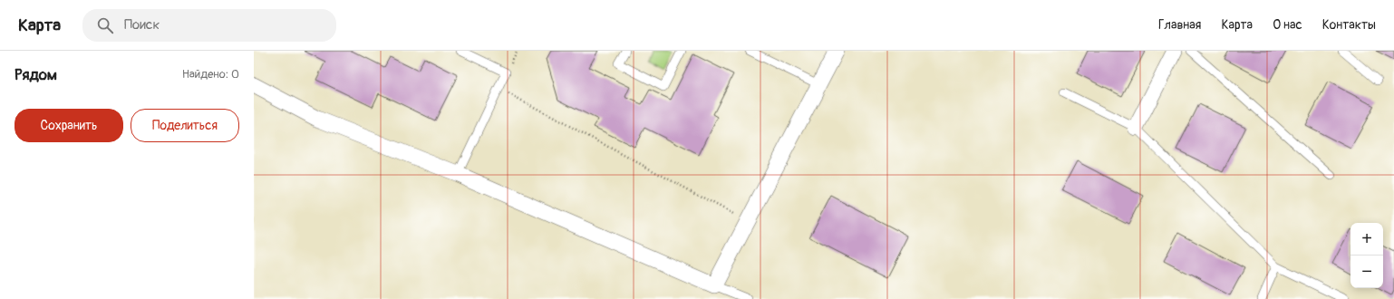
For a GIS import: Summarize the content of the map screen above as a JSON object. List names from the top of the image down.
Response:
{
  "page": {
    "header": "Карта",
    "search": "Поиск",
    "nav": [
      "Главная",
      "Карта",
      "О нас",
      "Контакты"
    ],
    "heading": ["Рядом", "Найдено: 0"],
    "buttons": ["Сохранить", "Поделиться"],
    "map_buttons": ["+", "−"]
  }
}
